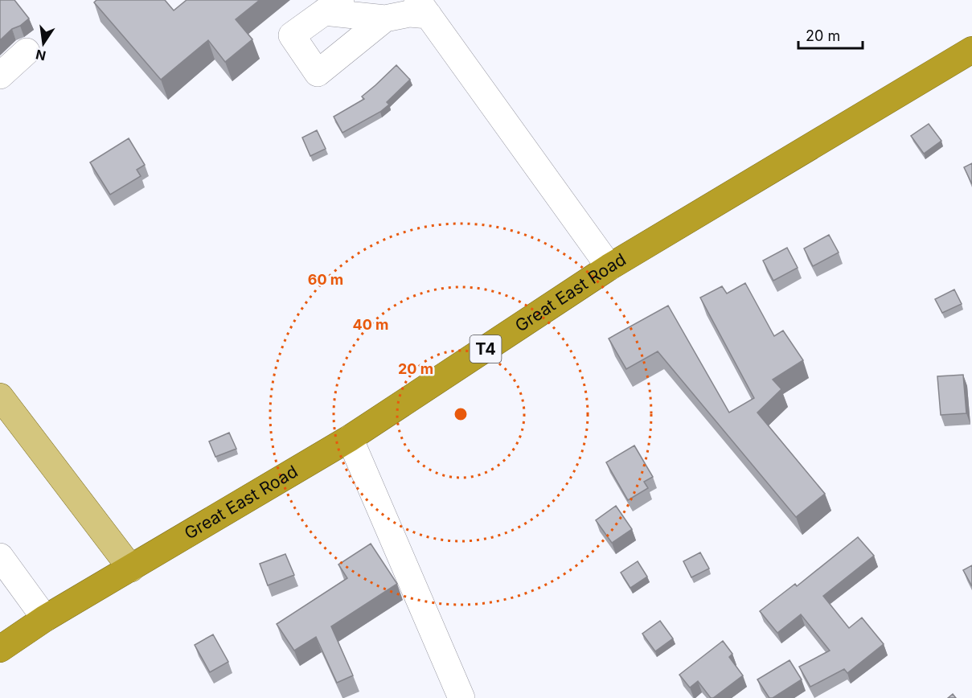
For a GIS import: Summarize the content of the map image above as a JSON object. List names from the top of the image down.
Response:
{
  "streets": {
    "highway": ["Great East Road", "T4"]
  },
  "scale_bar": "20 m",
  "north": "bottom",
  "rings": ["60 m", "40 m", "20 m"]
}
